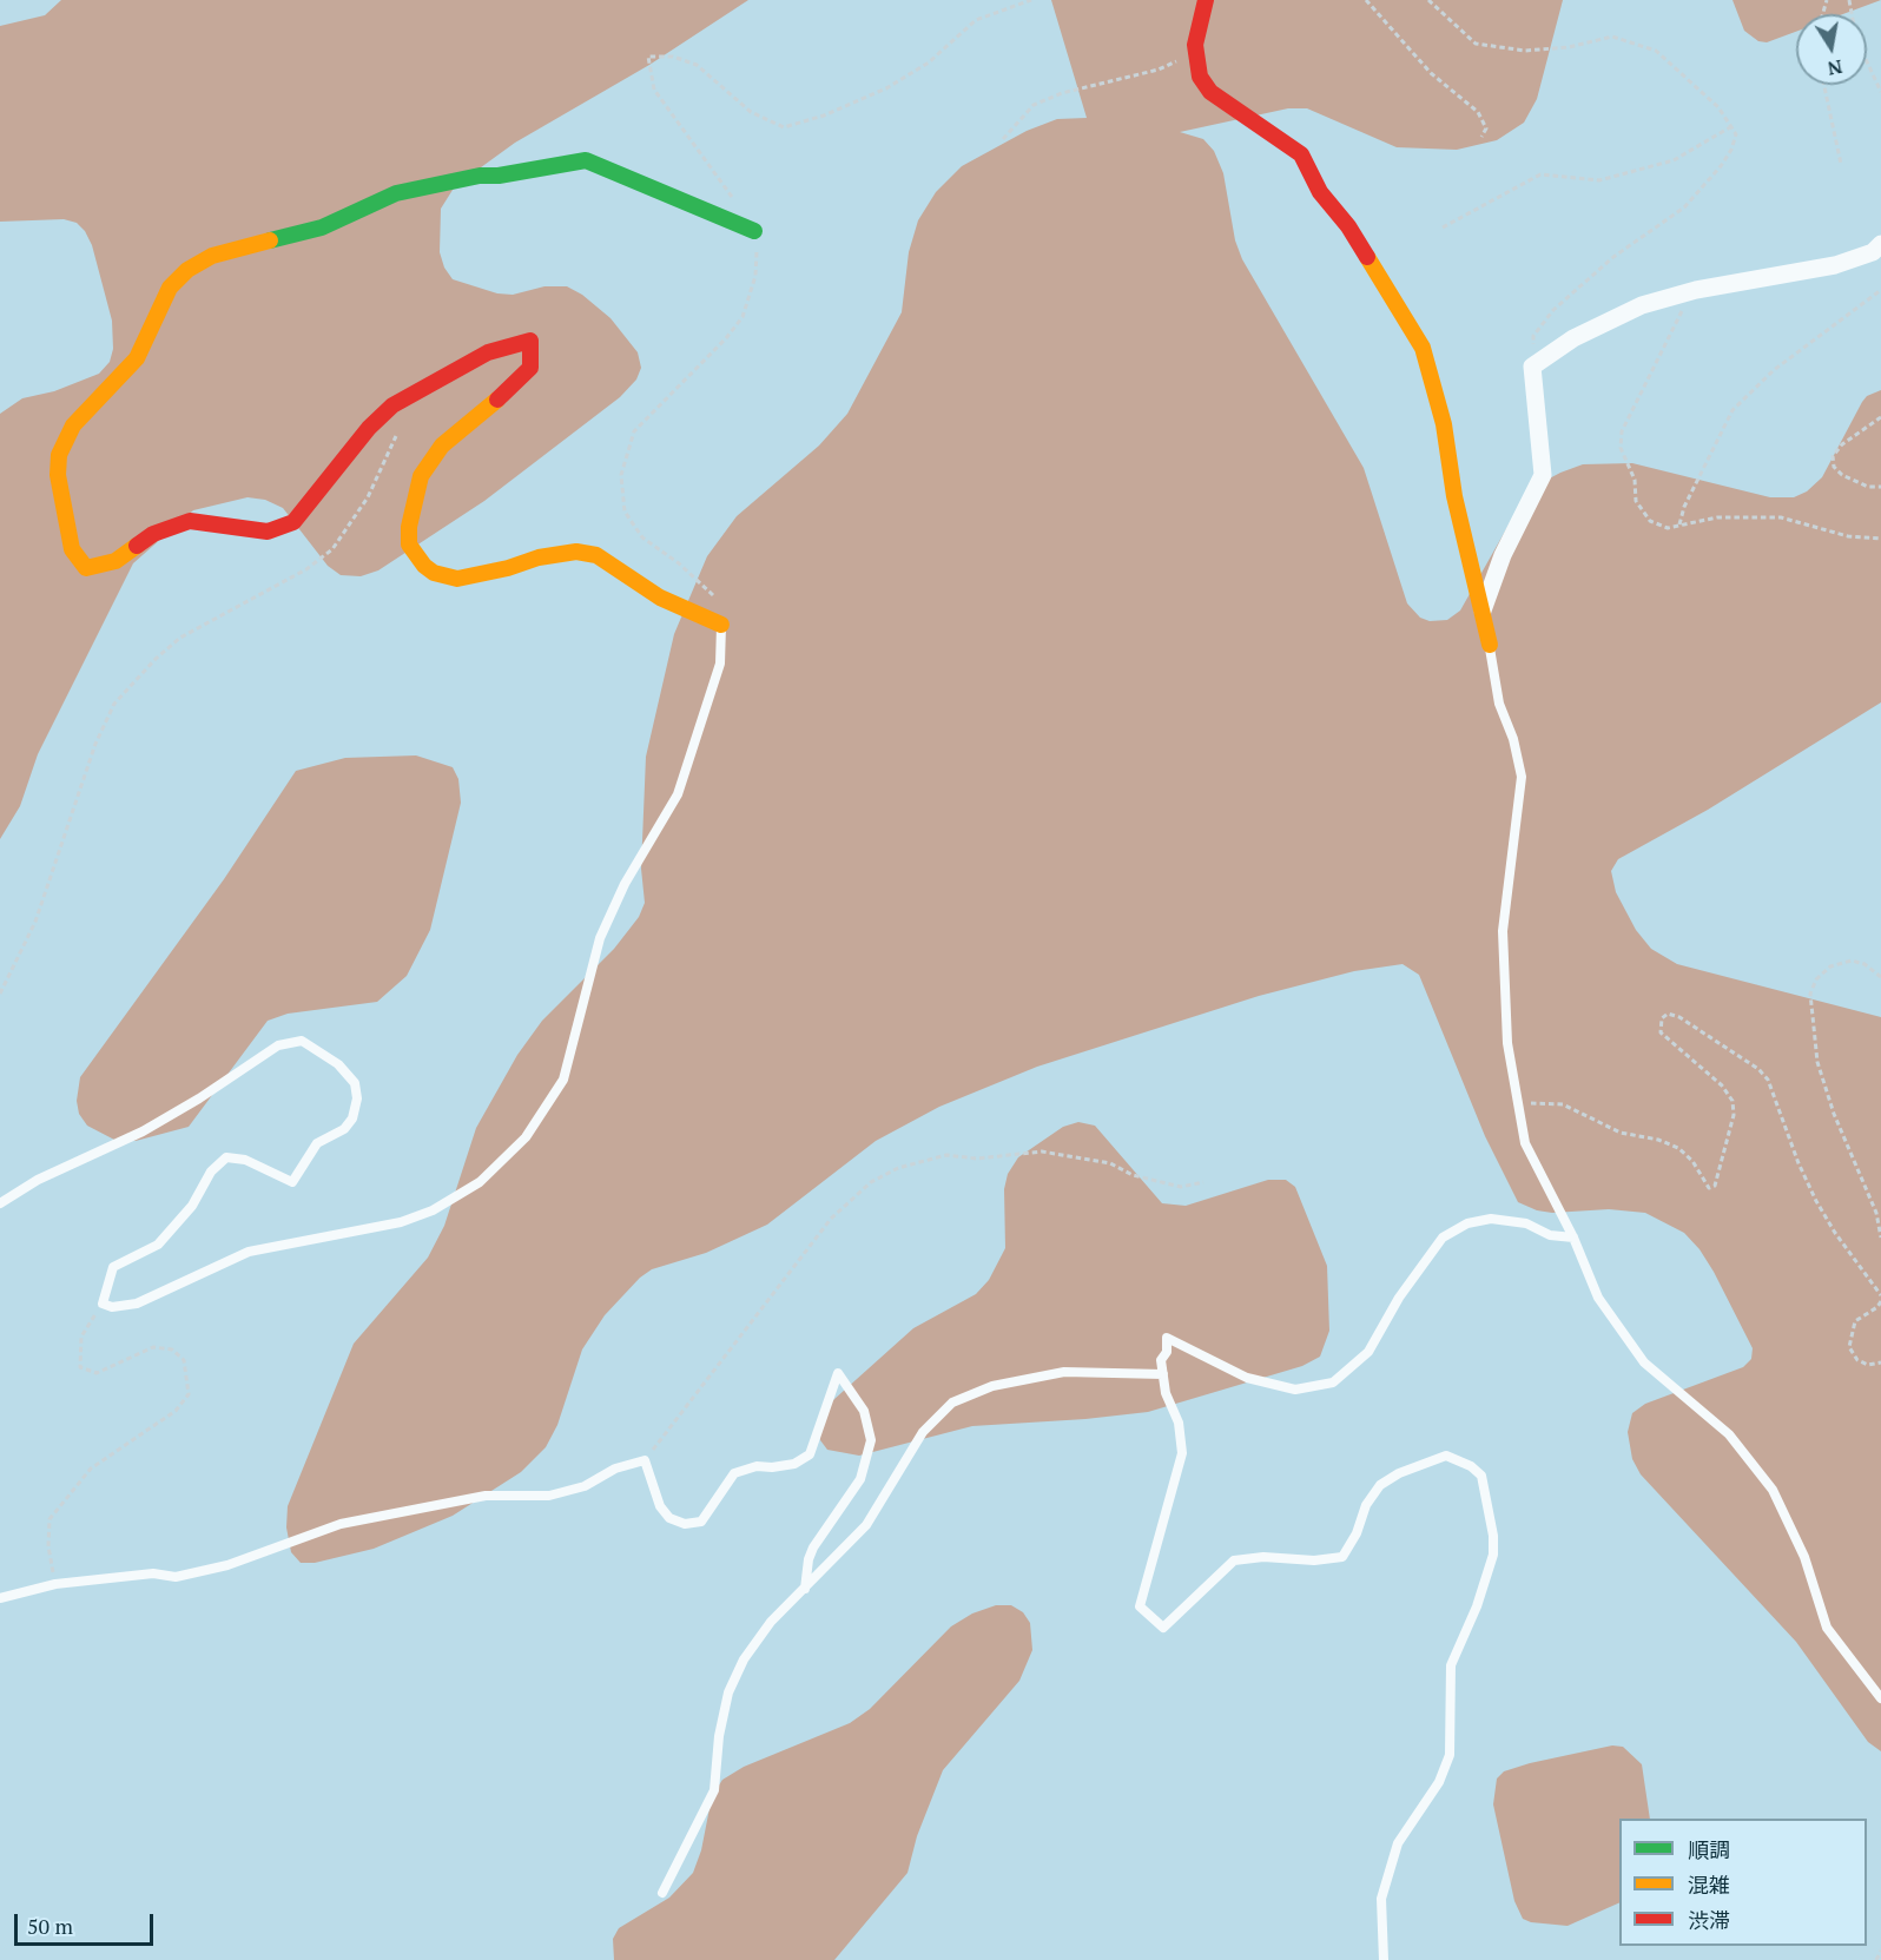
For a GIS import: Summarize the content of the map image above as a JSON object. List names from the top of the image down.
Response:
{
  "legend": ["順調", "混雑", "渋滞"],
  "scale_bar": "50 m",
  "north": "bottom"
}
